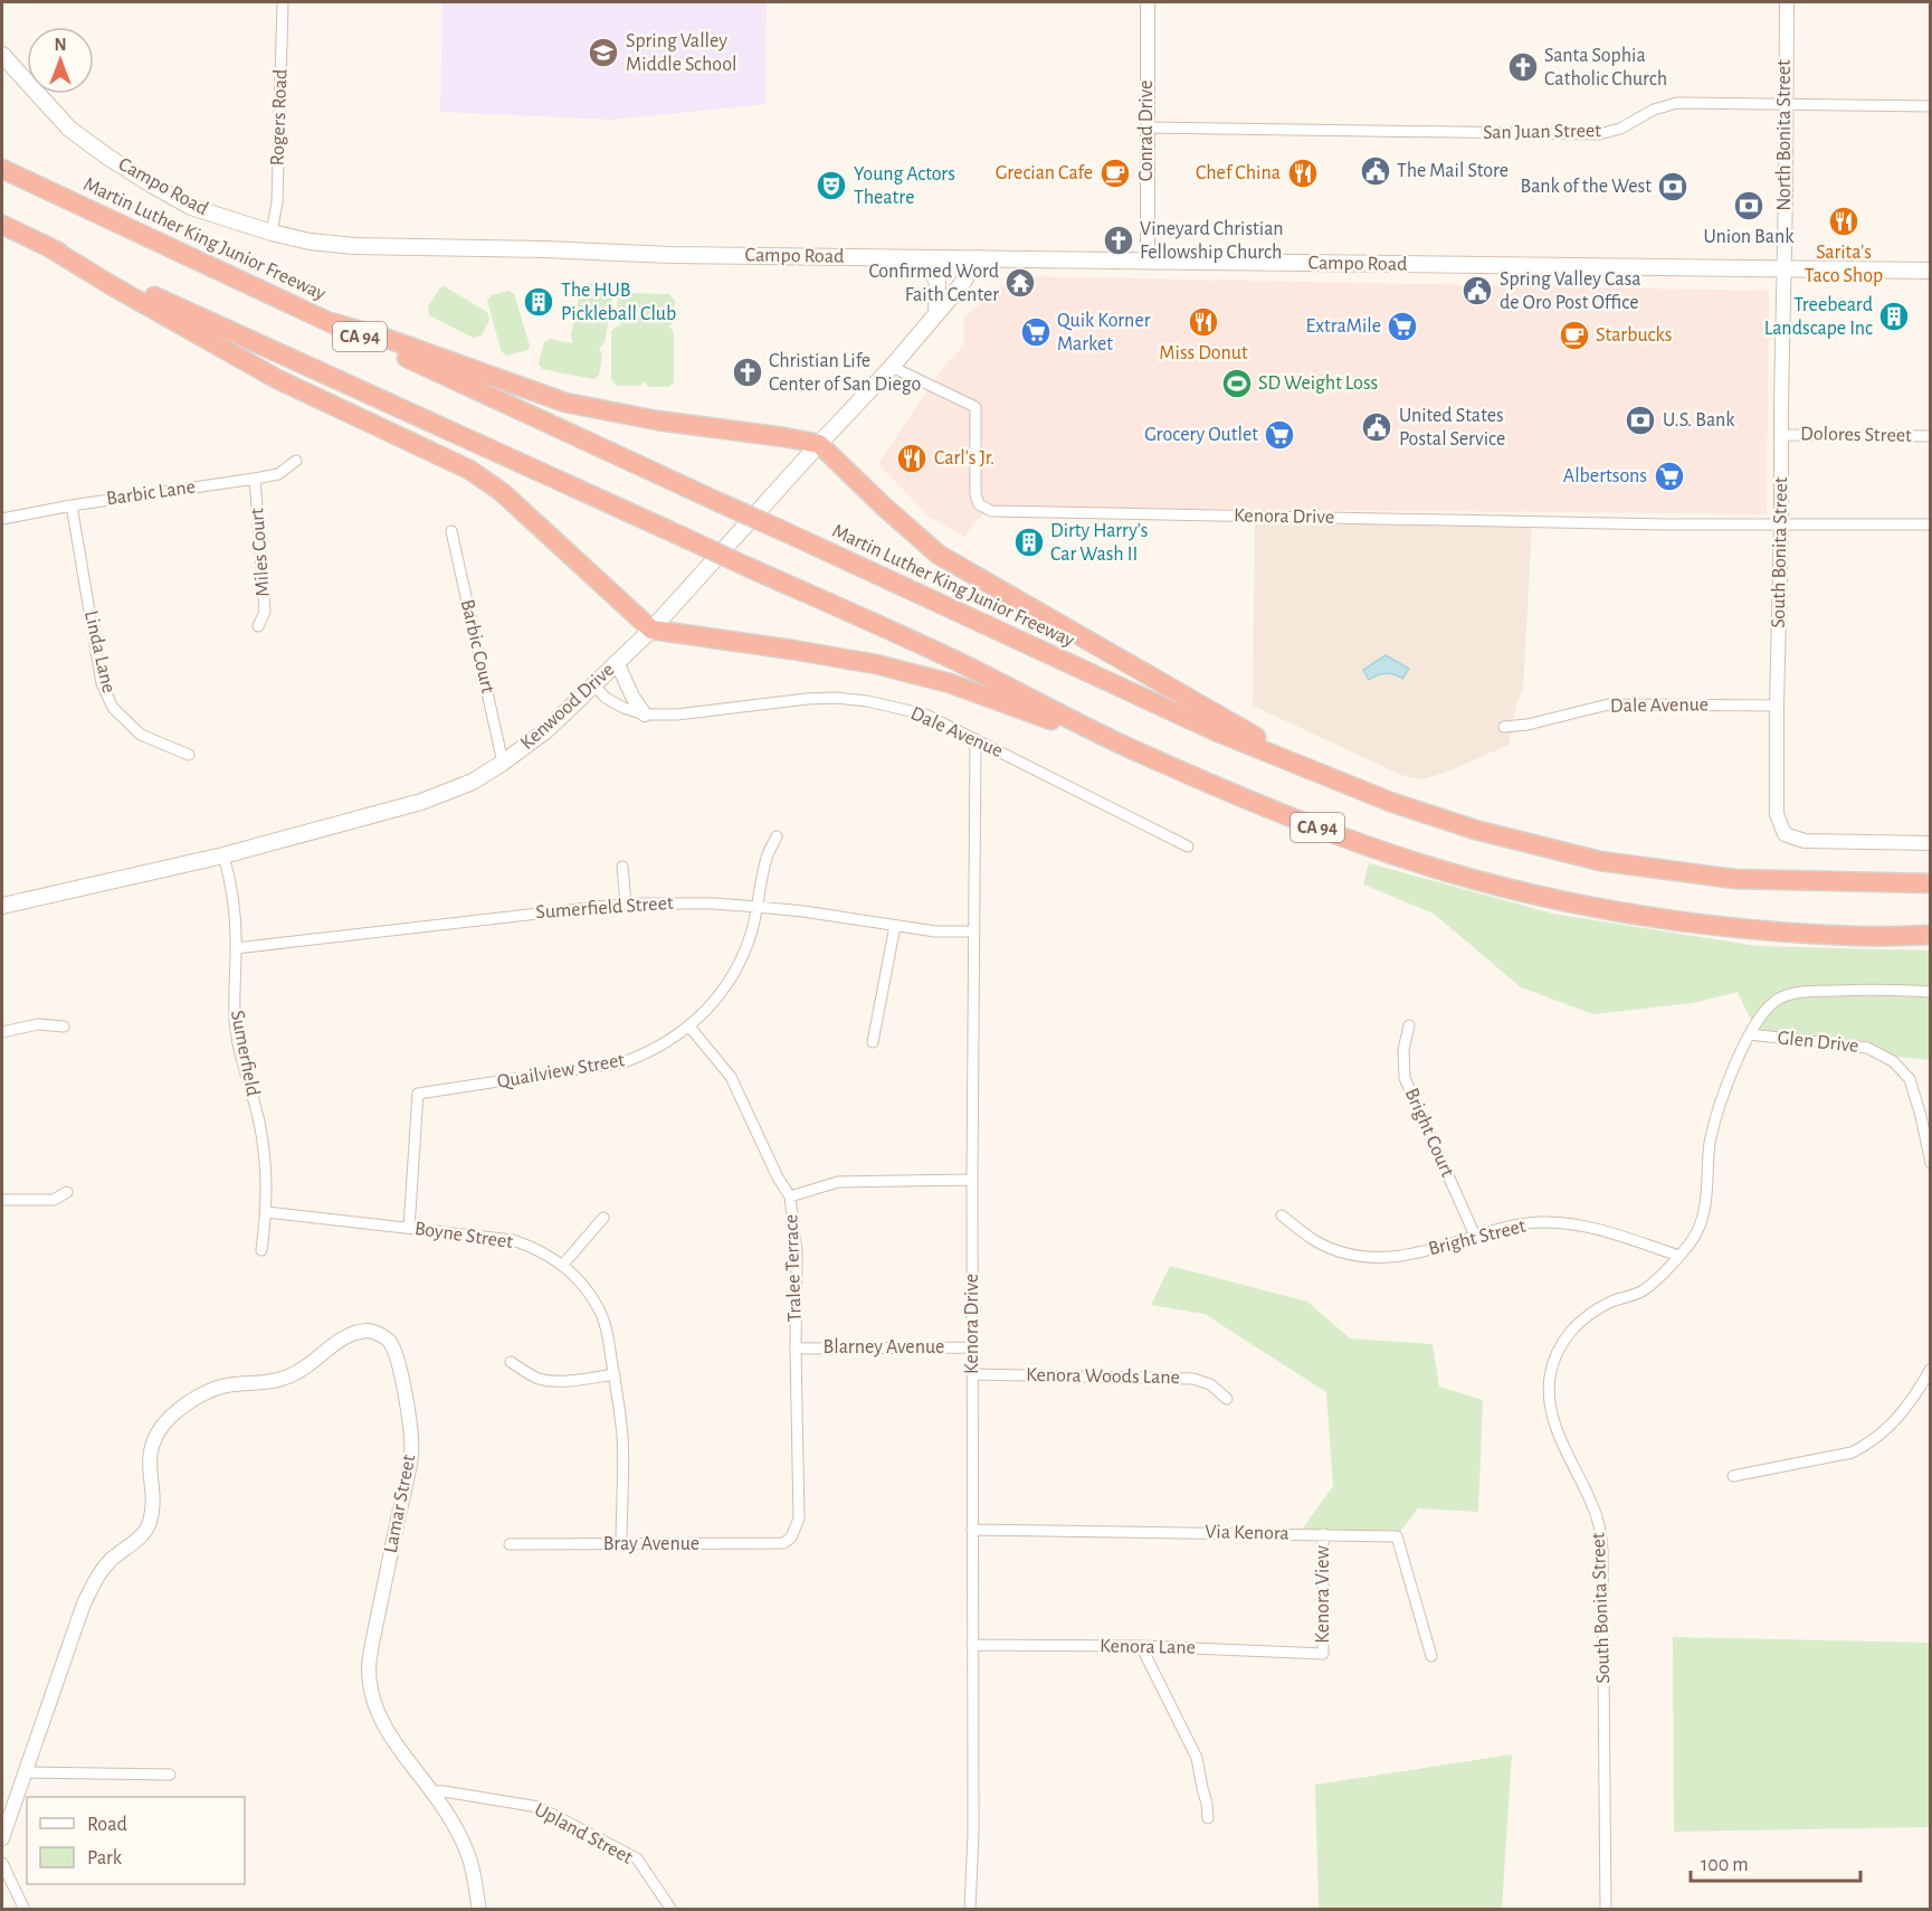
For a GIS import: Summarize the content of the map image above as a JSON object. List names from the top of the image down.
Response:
{
  "streets": {
    "highway": ["Martin Luther King Junior Freeway", "CA 94"],
    "main road": ["Campo Road", "Kenwood Drive"],
    "street": [
      "Rogers Road",
      "Conrad Drive",
      "San Juan Street",
      "North Bonita Street",
      "Dolores Street",
      "Barbic Lane",
      "Kenora Drive",
      "Miles Court",
      "South Bonita Street",
      "Barbic Court",
      "Linda Lane",
      "Dale Avenue",
      "Sumerfield Street",
      "Glen Drive",
      "Sumerfield",
      "Quailview Street",
      "Bright Court",
      "Boyne Street",
      "Bright Street",
      "Tralee Terrace",
      "Blarney Avenue",
      "Kenora Woods Lane",
      "Lamar Street",
      "Via Kenora",
      "Bray Avenue",
      "Kenora View",
      "Kenora Lane",
      "Upland Street"
    ]
  },
  "crossings": [
    ["Rogers Road", "Campo Road"],
    ["Conrad Drive", "San Juan Street"],
    ["Conrad Drive", "Campo Road"],
    ["San Juan Street", "North Bonita Street"],
    ["North Bonita Street", "Campo Road"],
    ["North Bonita Street", "South Bonita Street"],
    ["Campo Road", "South Bonita Street"],
    ["Campo Road", "Kenwood Drive"],
    ["Dolores Street", "South Bonita Street"],
    ["Barbic Lane", "Miles Court"],
    ["Barbic Lane", "Linda Lane"],
    ["Kenora Drive", "South Bonita Street"],
    ["Kenora Drive", "Dale Avenue"],
    ["Kenora Drive", "Kenwood Drive"],
    ["Kenora Drive", "Sumerfield Street"],
    ["Kenora Drive", "Blarney Avenue"],
    ["Kenora Drive", "Kenora Woods Lane"],
    ["Kenora Drive", "Via Kenora"],
    ["Kenora Drive", "Kenora Lane"],
    ["South Bonita Street", "Dale Avenue"],
    ["South Bonita Street", "Glen Drive"],
    ["South Bonita Street", "Bright Street"],
    ["Barbic Court", "Kenwood Drive"],
    ["Dale Avenue", "Kenwood Drive"],
    ["Kenwood Drive", "Sumerfield"],
    ["Sumerfield Street", "Sumerfield"],
    ["Sumerfield Street", "Quailview Street"],
    ["Sumerfield", "Boyne Street"],
    ["Quailview Street", "Boyne Street"],
    ["Quailview Street", "Tralee Terrace"],
    ["Bright Court", "Bright Street"],
    ["Boyne Street", "Bray Avenue"],
    ["Tralee Terrace", "Blarney Avenue"],
    ["Tralee Terrace", "Bray Avenue"],
    ["Lamar Street", "Upland Street"],
    ["Via Kenora", "Kenora View"],
    ["Kenora View", "Kenora Lane"]
  ],
  "places": {
    "school or university": ["Spring Valley Middle School"],
    "church": ["Santa Sophia Catholic Church", "Vineyard Christian Fellowship Church", "Christian Life Center of San Diego"],
    "public building": ["The Mail Store", "Spring Valley Casa de Oro Post Office", "United States Postal Service"],
    "cafe": ["Grecian Cafe", "Starbucks"],
    "restaurant": [
      "Chef China",
      "Sarita's Taco Shop",
      "Miss Donut",
      "Carl's Jr."
    ],
    "theatre": ["Young Actors Theatre"],
    "bank": ["Bank of the West", "Union Bank", "U.S. Bank"],
    "temple": ["Confirmed Word Faith Center"],
    "building": ["The HUB Pickleball Club", "Treebeard Landscape Inc", "Dirty Harry's Car Wash II"],
    "supermarket": [
      "ExtraMile",
      "Quik Korner Market",
      "Grocery Outlet",
      "Albertsons"
    ],
    "sports": ["SD Weight Loss"]
  },
  "legend": ["Road", "Park"],
  "scale_bar": "100 m",
  "north": "top"
}
